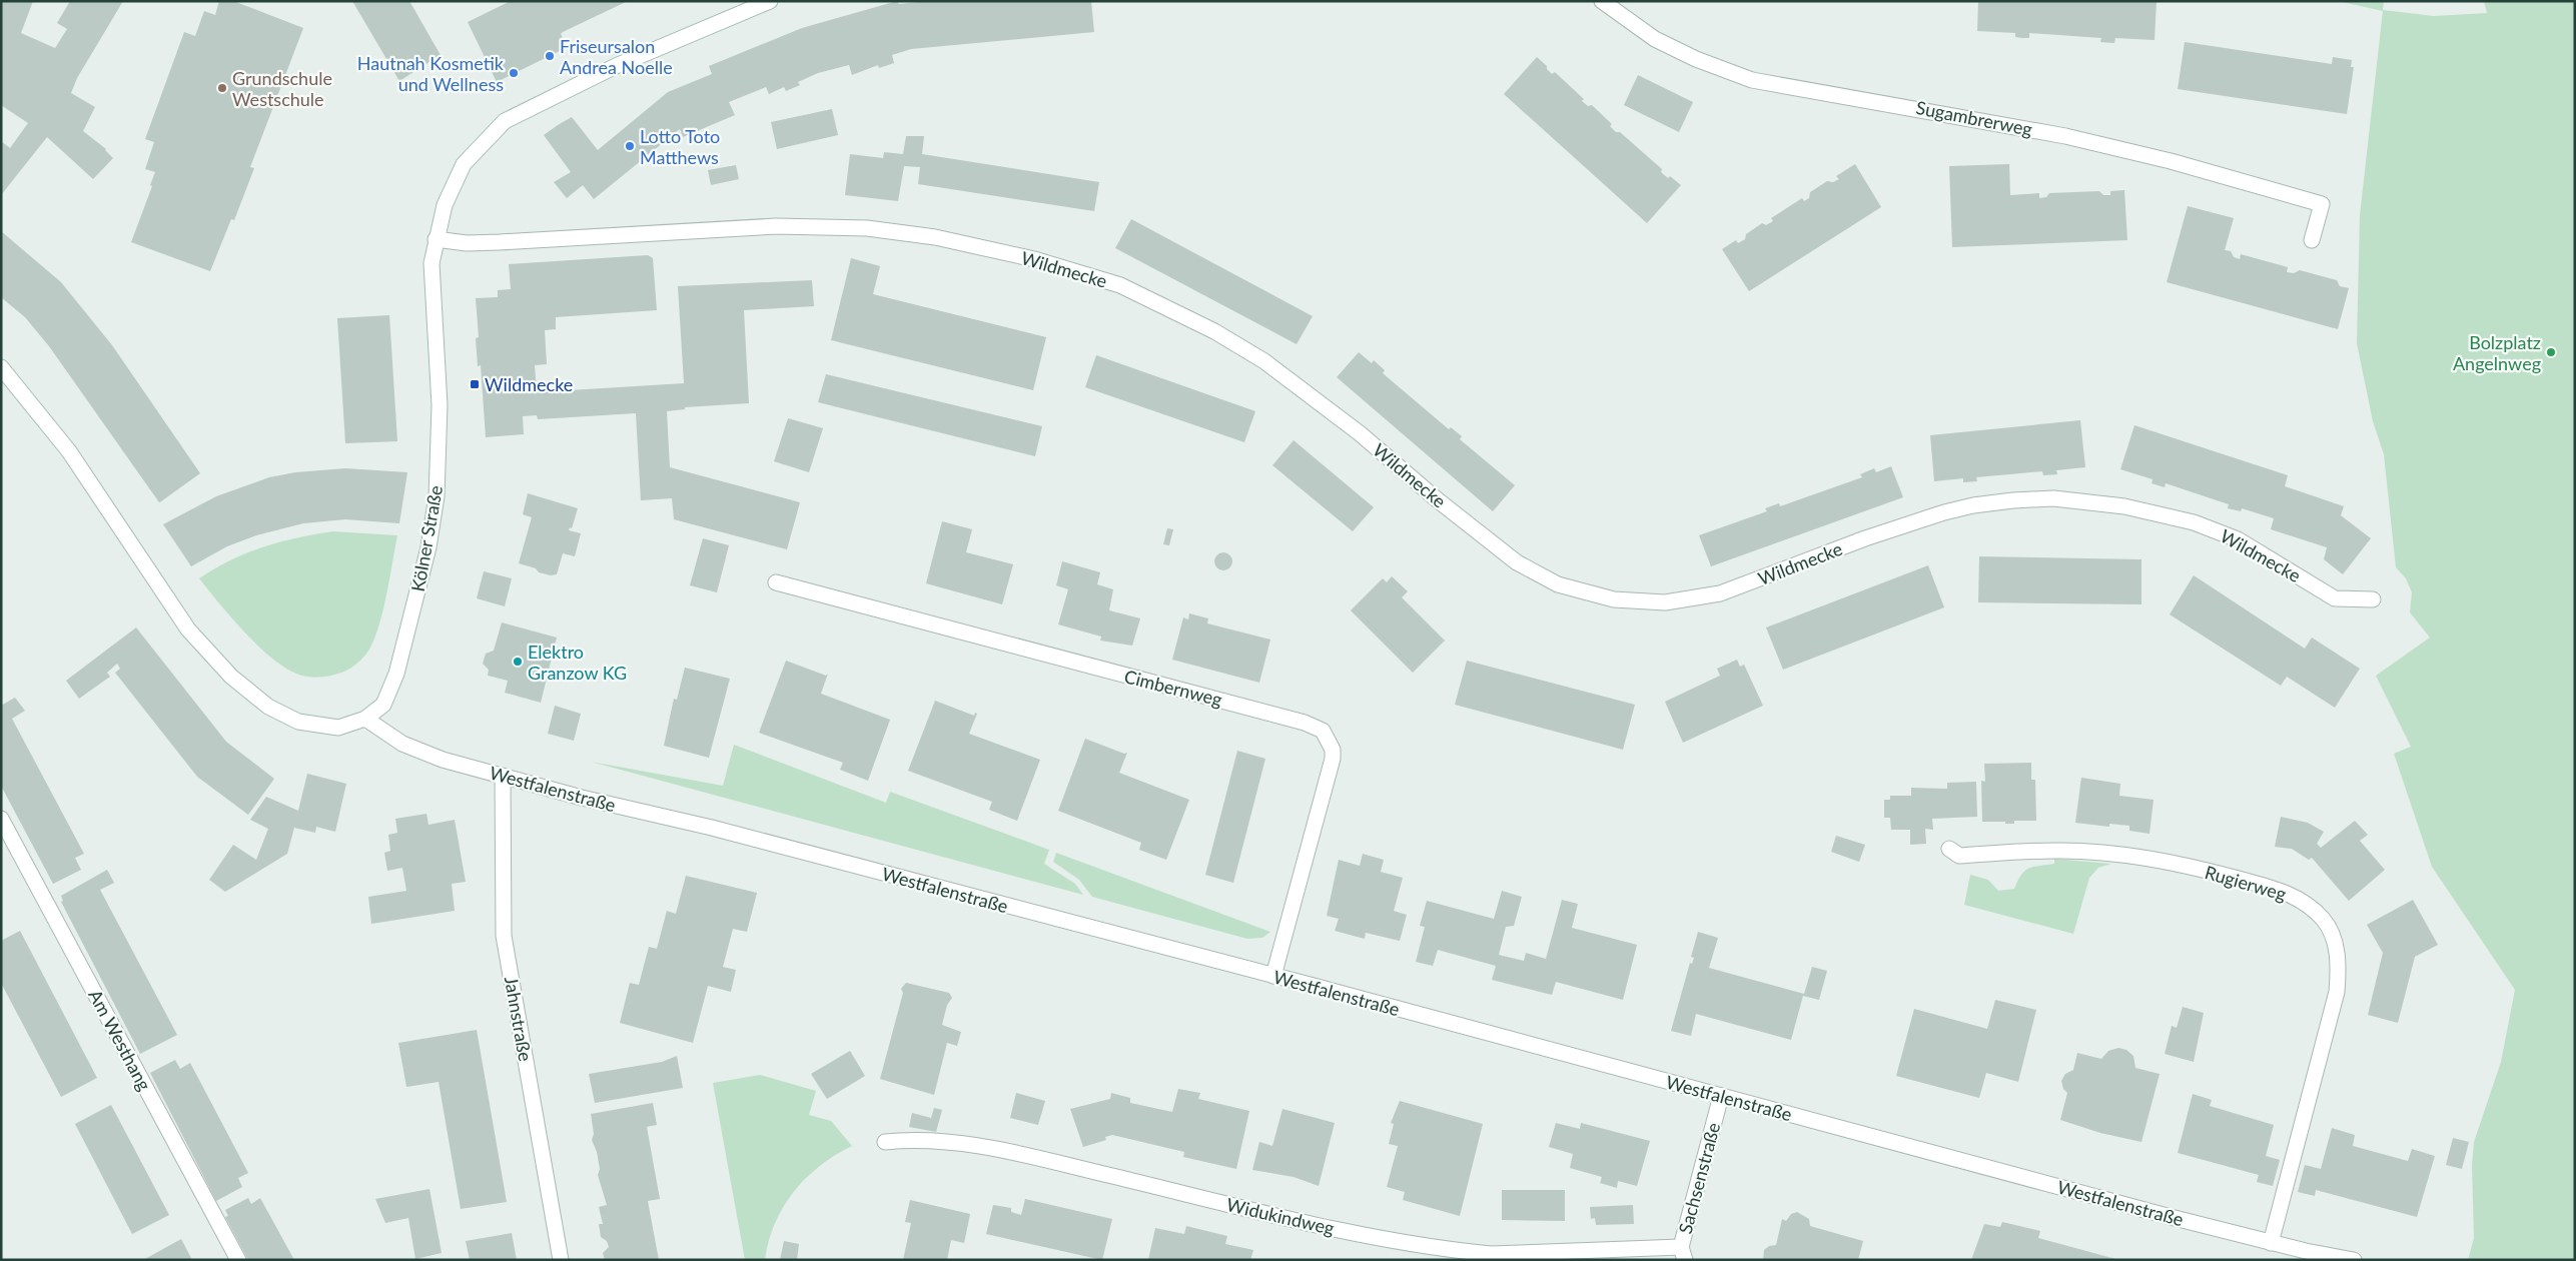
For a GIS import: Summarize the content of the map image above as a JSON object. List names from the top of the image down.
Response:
{
  "streets": {
    "street": [
      "Sugambrerweg",
      "Wildmecke",
      "Kölner Straße",
      "Cimbernweg",
      "Westfalenstraße",
      "Rugierweg",
      "Jahnstraße",
      "Am Westhang",
      "Sachsenstraße",
      "Widukindweg"
    ]
  },
  "crossings": [
    ["Wildmecke", "Kölner Straße"],
    ["Kölner Straße", "Westfalenstraße"],
    ["Cimbernweg", "Westfalenstraße"],
    ["Westfalenstraße", "Rugierweg"],
    ["Westfalenstraße", "Jahnstraße"],
    ["Westfalenstraße", "Sachsenstraße"],
    ["Sachsenstraße", "Widukindweg"]
  ],
  "places": {
    "other": [
      "Friseursalon Andrea Noelle",
      "Hautnah Kosmetik und Wellness",
      "Grundschule Westschule",
      "Lotto Toto Matthews",
      "Bolzplatz Angelnweg",
      "Elektro Granzow KG"
    ],
    "transit": ["Wildmecke"]
  }
}
